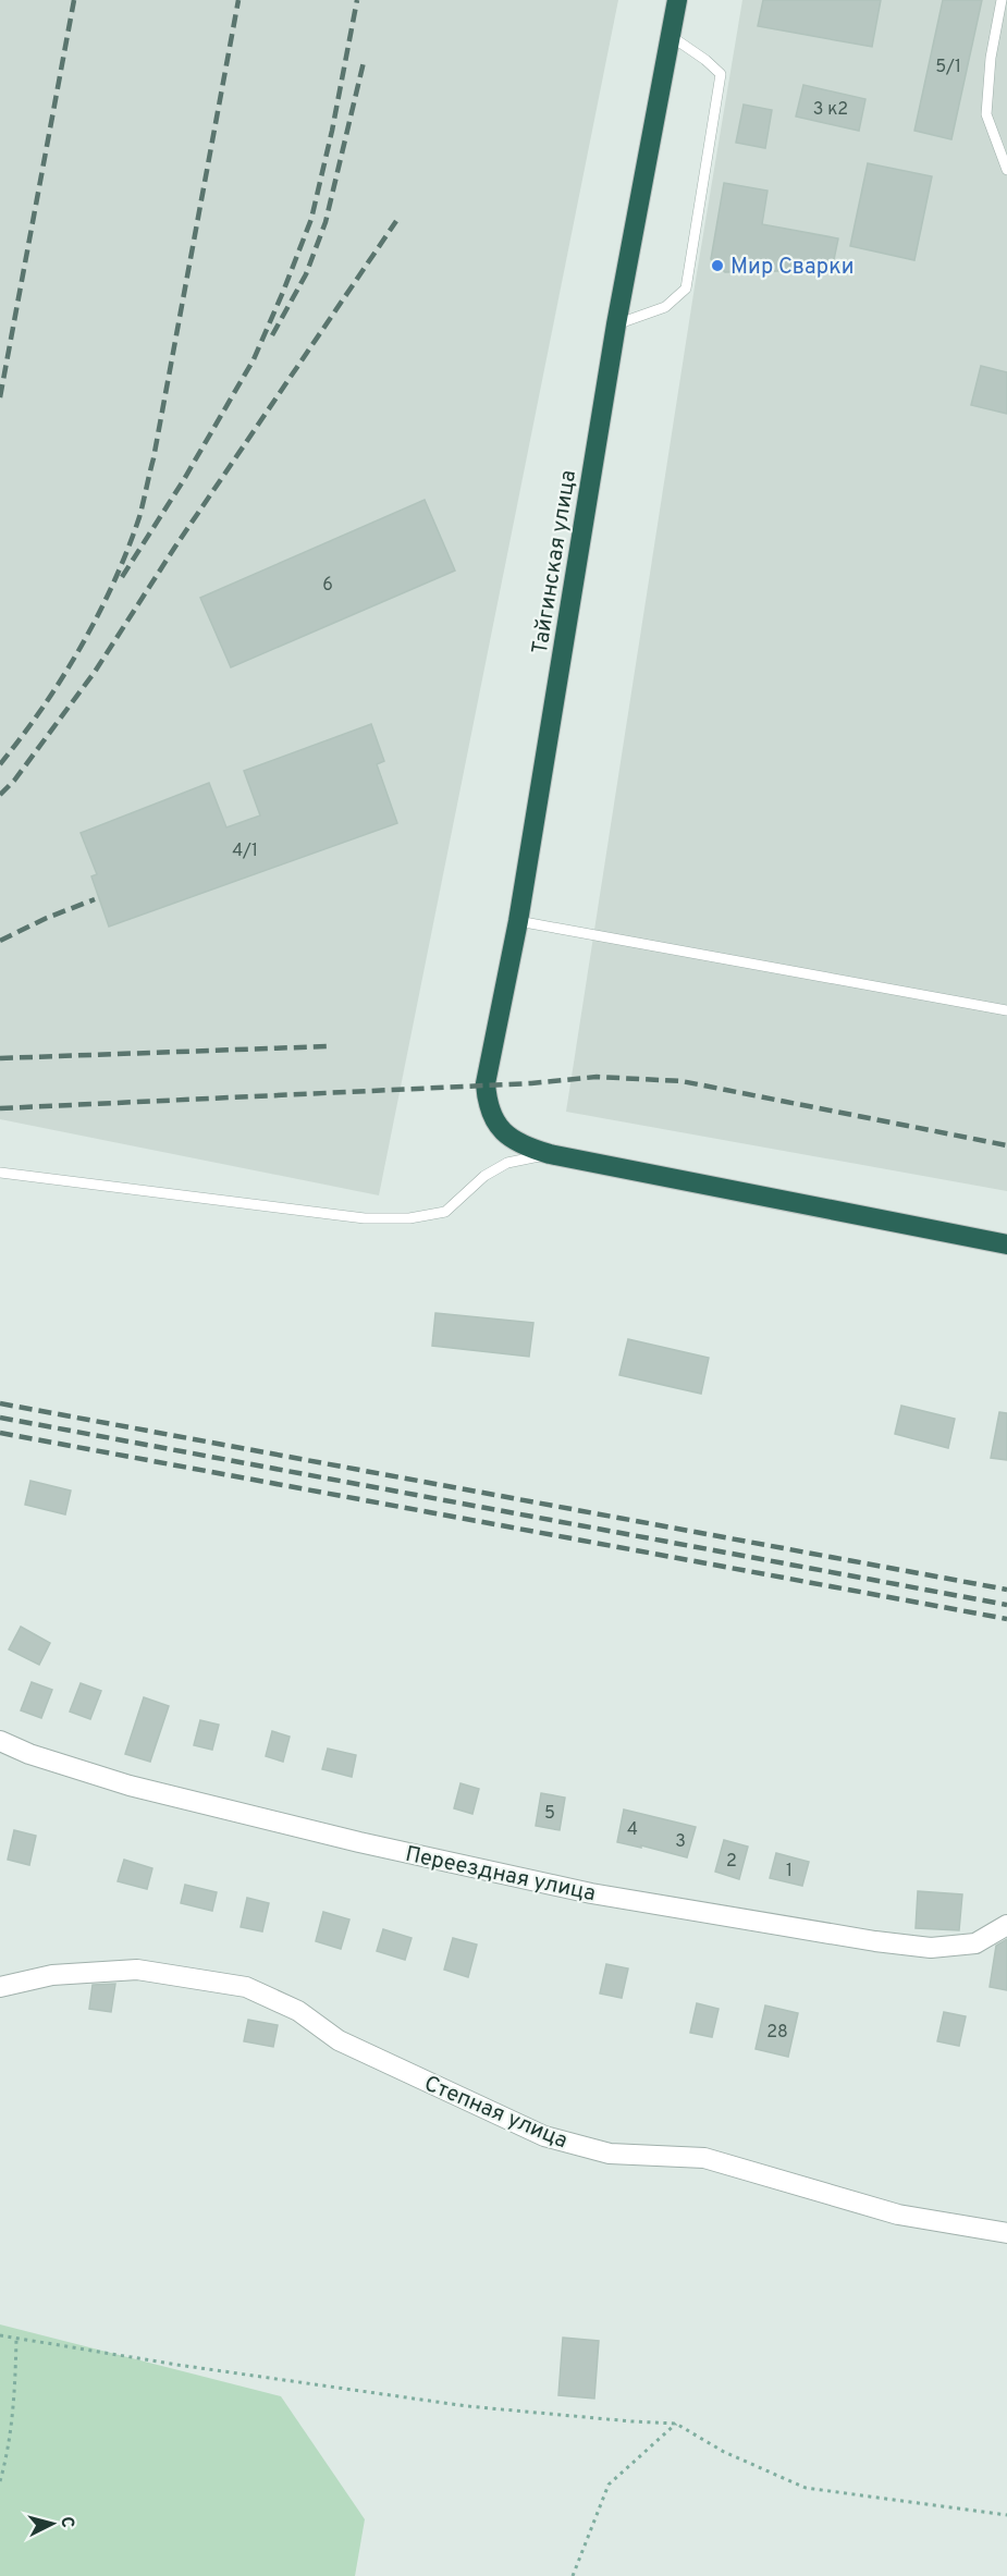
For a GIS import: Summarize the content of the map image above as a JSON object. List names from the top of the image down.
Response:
{
  "streets": {
    "highway": ["Тайгинская улица"],
    "street": ["Переездная улица", "Степная улица"]
  },
  "places": ["Мир Сварки"],
  "house_numbers": [
    "5/1",
    "3 к2",
    "6",
    "4/1",
    "5",
    "4",
    "3",
    "2",
    "1",
    "28"
  ],
  "north": "right"
}
